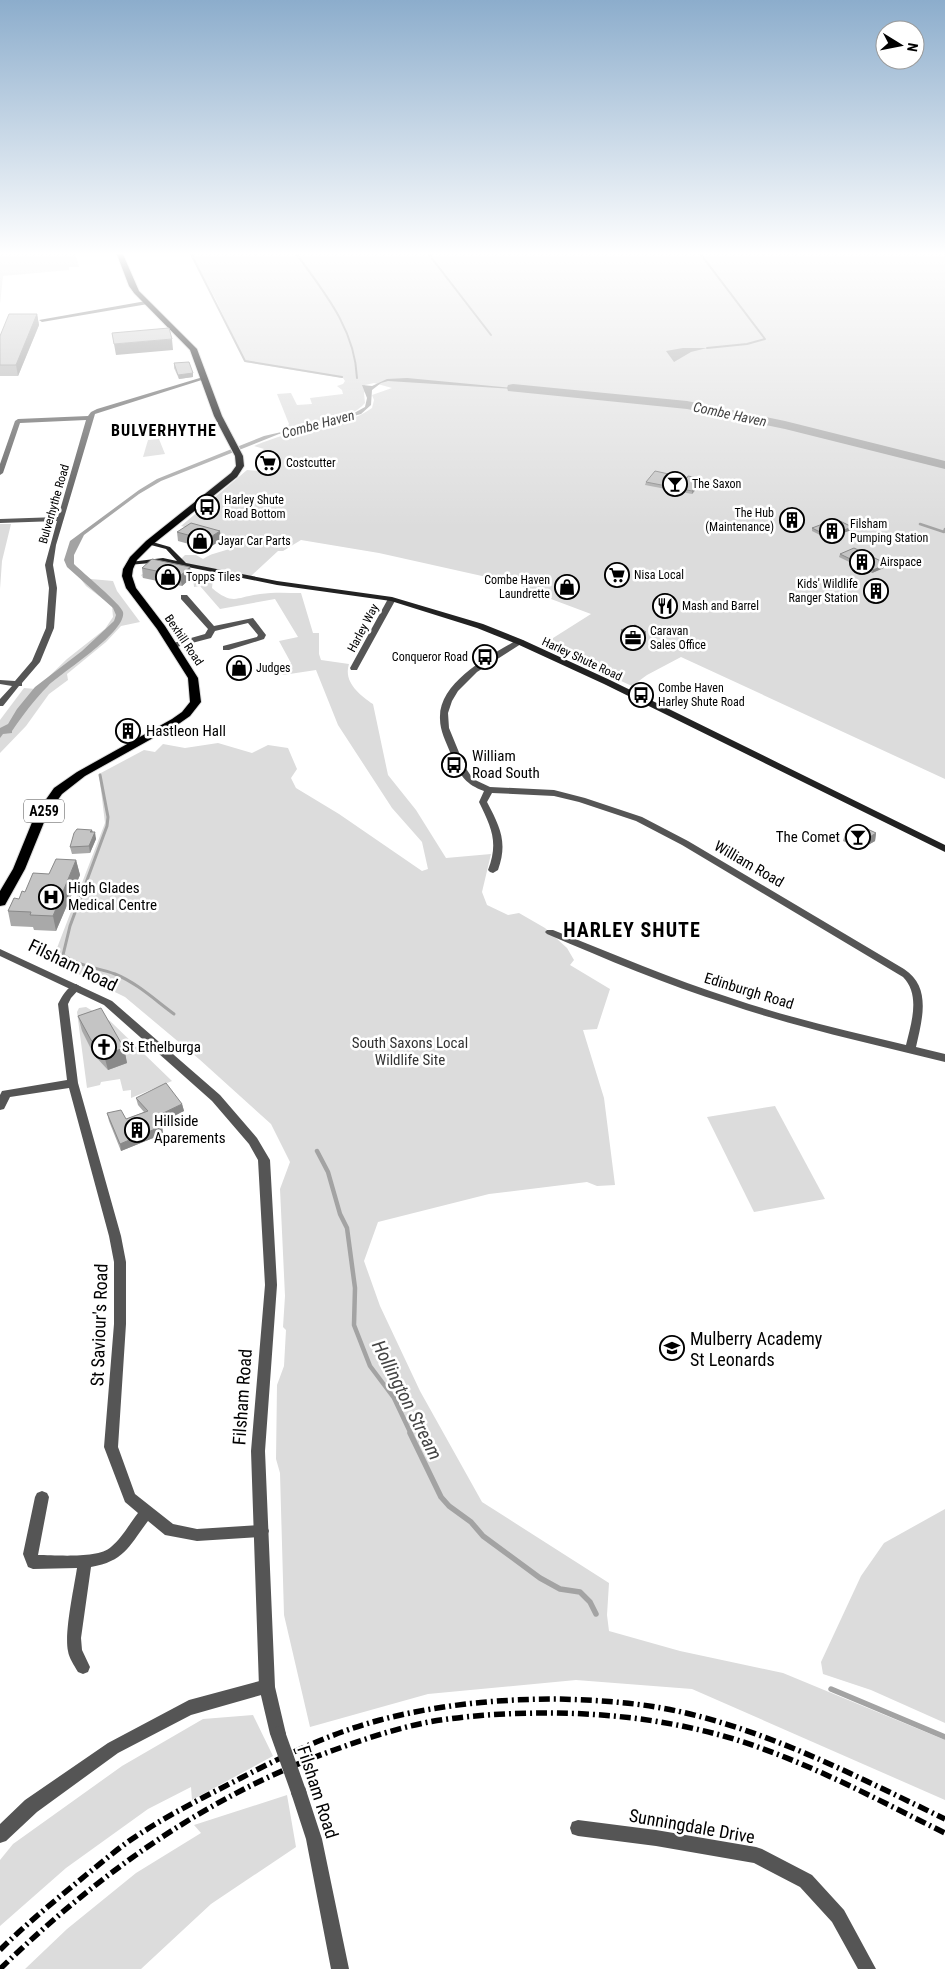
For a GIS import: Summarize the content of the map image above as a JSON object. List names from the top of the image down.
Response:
{
  "streets": {
    "highway": ["Bexhill Road", "A259"],
    "main road": ["Harley Shute Road"],
    "street": [
      "Bulverhythe Road",
      "Harley Way",
      "William Road",
      "Filsham Road",
      "Edinburgh Road",
      "St Saviour's Road",
      "Sunningdale Drive"
    ]
  },
  "crossings": [
    ["Harley Way", "Harley Shute Road"],
    ["Bexhill Road", "Harley Shute Road"],
    ["William Road", "Edinburgh Road"],
    ["Filsham Road", "St Saviour's Road"]
  ],
  "districts": ["BULVERHYTHE", "HARLEY SHUTE"],
  "water": ["Combe Haven", "Hollington Stream"],
  "parks": ["South Saxons Local Wildlife Site"],
  "places": {
    "supermarket": ["Costcutter", "Nisa Local"],
    "bar": ["The Saxon", "The Comet"],
    "bus stop": [
      "Harley Shute Road Bottom",
      "Conqueror Road",
      "Combe Haven Harley Shute Road",
      "William Road South"
    ],
    "building": [
      "The Hub (Maintenance)",
      "Filsham Pumping Station",
      "Airspace",
      "Kids' Wildlife Ranger Station",
      "Hastleon Hall",
      "Hillside Aparements"
    ],
    "shop": [
      "Jayar Car Parts",
      "Topps Tiles",
      "Combe Haven Laundrette",
      "Judges"
    ],
    "restaurant": ["Mash and Barrel"],
    "office": ["Caravan Sales Office"],
    "hospital": ["High Glades Medical Centre"],
    "church": ["St Ethelburga"],
    "school or university": ["Mulberry Academy St Leonards"]
  },
  "north": "right"
}
